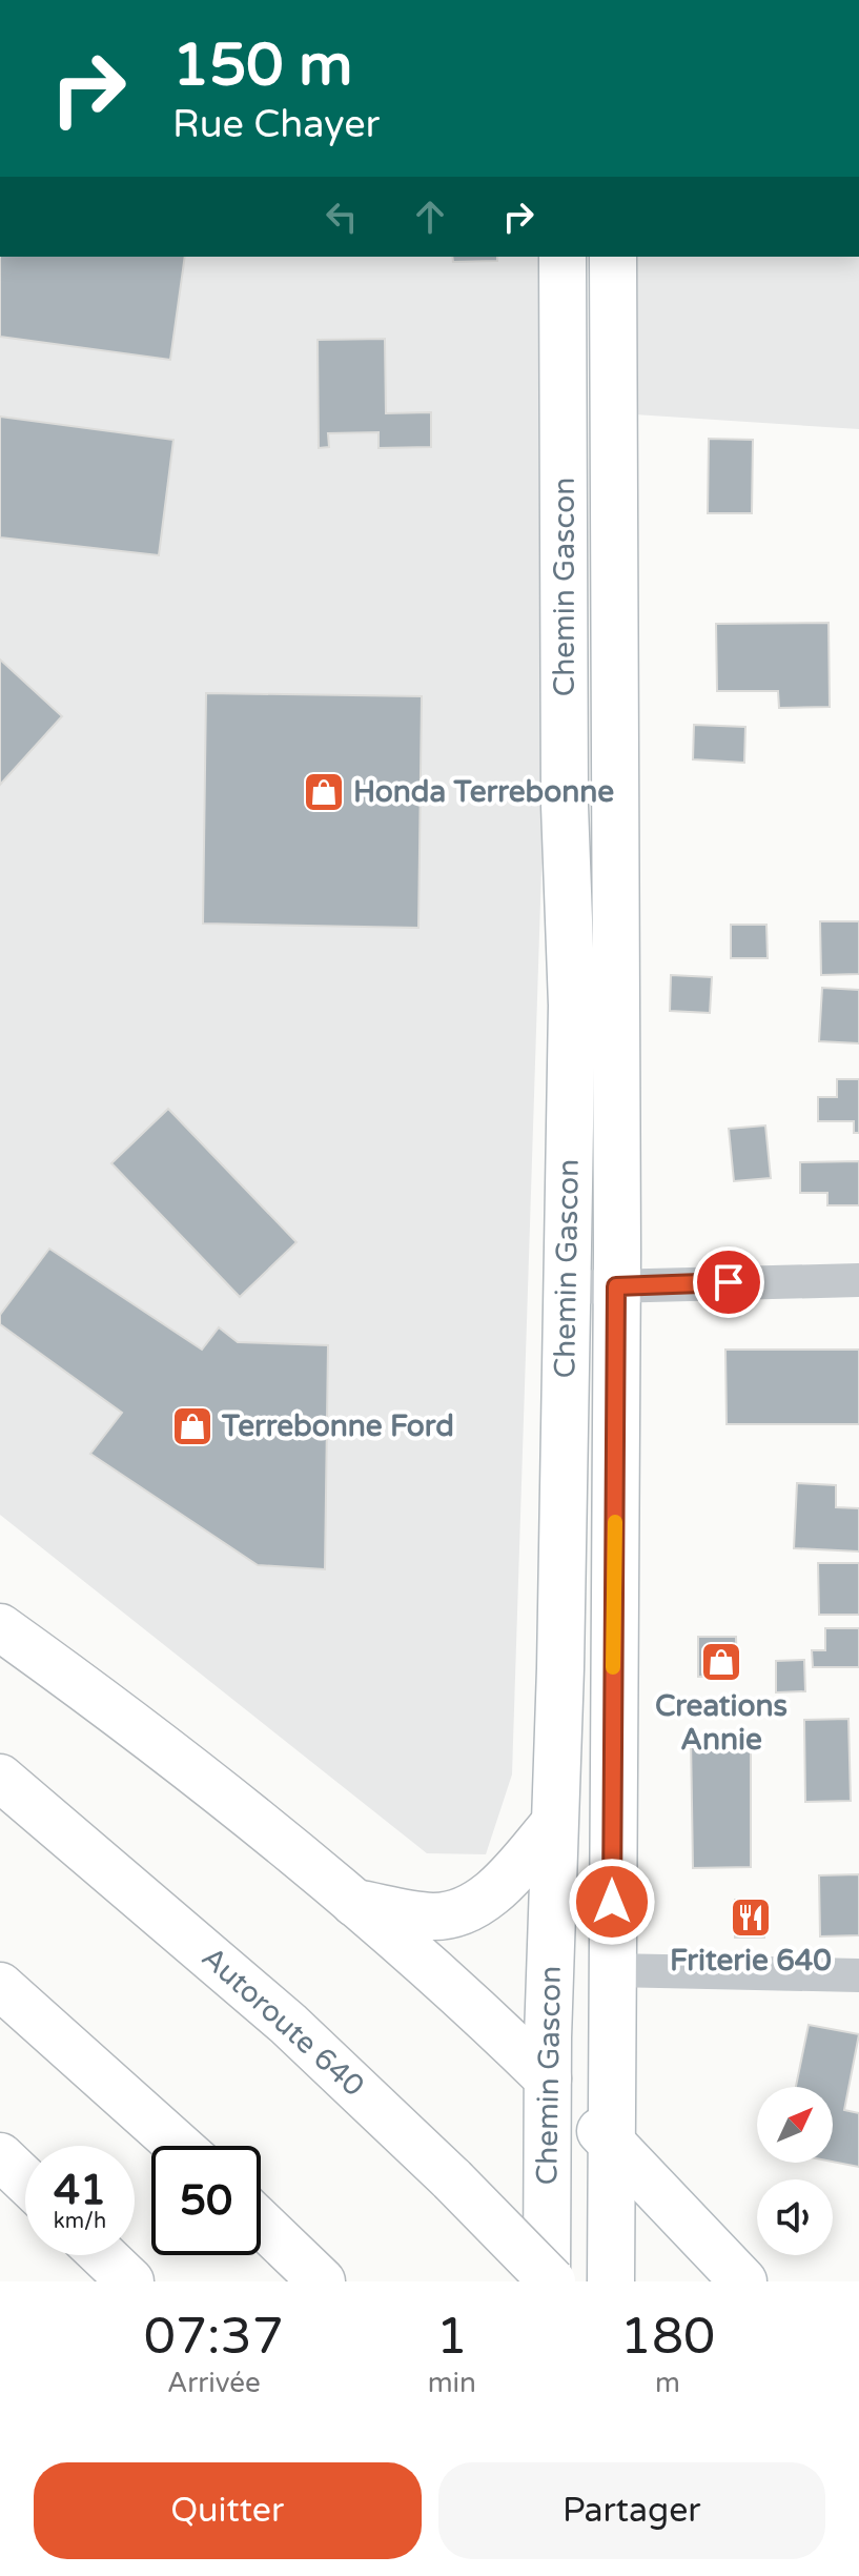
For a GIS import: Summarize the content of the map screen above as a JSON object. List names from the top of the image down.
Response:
{
  "streets": {
    "main road": ["Chemin Gascon", "Autoroute 640"]
  },
  "crossings": [
    ["Chemin Gascon", "Autoroute 640"]
  ],
  "places": {
    "shop": ["Honda Terrebonne", "Terrebonne Ford", "Creations Annie"],
    "restaurant": ["Friterie 640"]
  },
  "north": "top right",
  "page": {
    "turn": ["150 m", "Rue Chayer"],
    "speed": "41 km/h",
    "limit": "50",
    "eta": [
      "07:37",
      "Arrivée",
      "1",
      "min",
      "180",
      "m"
    ],
    "buttons": ["Quitter", "Partager"]
  }
}
